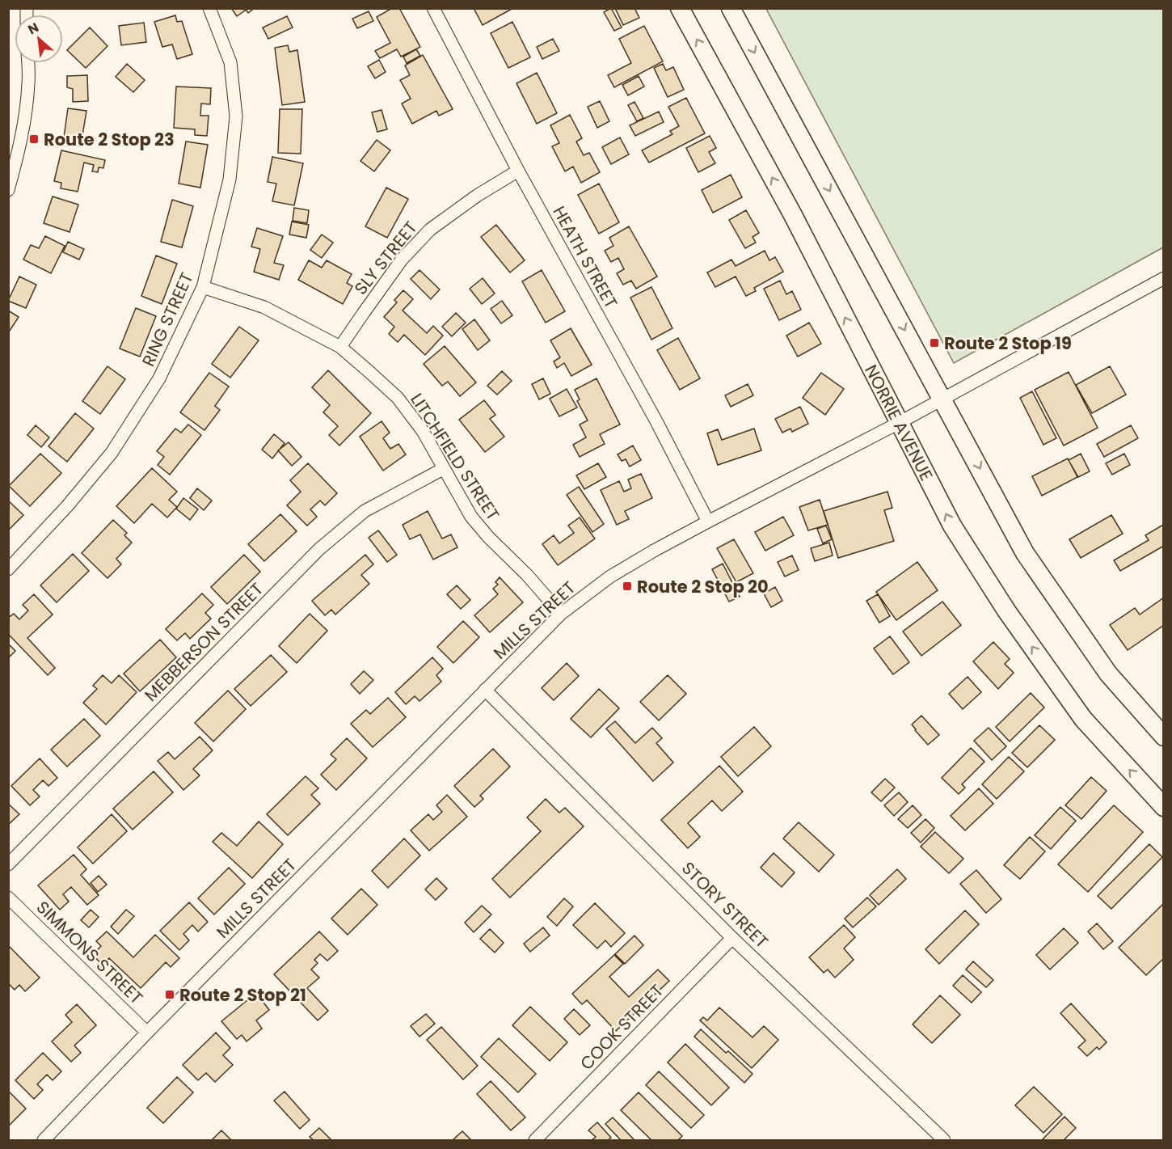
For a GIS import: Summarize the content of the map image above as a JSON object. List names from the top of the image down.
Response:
{
  "streets": {
    "main road": ["NORRIE AVENUE"],
    "street": [
      "HEATH STREET",
      "SLY STREET",
      "RING STREET",
      "LITCHFIELD STREET",
      "MILLS STREET",
      "MEBBERSON STREET",
      "STORY STREET",
      "SIMMONS STREET",
      "COOK STREET"
    ]
  },
  "crossings": [
    ["HEATH STREET", "SLY STREET"],
    ["HEATH STREET", "MILLS STREET"],
    ["SLY STREET", "LITCHFIELD STREET"],
    ["RING STREET", "LITCHFIELD STREET"],
    ["NORRIE AVENUE", "MILLS STREET"],
    ["LITCHFIELD STREET", "MILLS STREET"],
    ["LITCHFIELD STREET", "MEBBERSON STREET"],
    ["MILLS STREET", "STORY STREET"],
    ["MILLS STREET", "SIMMONS STREET"],
    ["STORY STREET", "COOK STREET"]
  ],
  "places": {
    "transit": [
      "Route 2 Stop 23",
      "Route 2 Stop 19",
      "Route 2 Stop 20",
      "Route 2 Stop 21"
    ]
  },
  "north": "top left"
}
